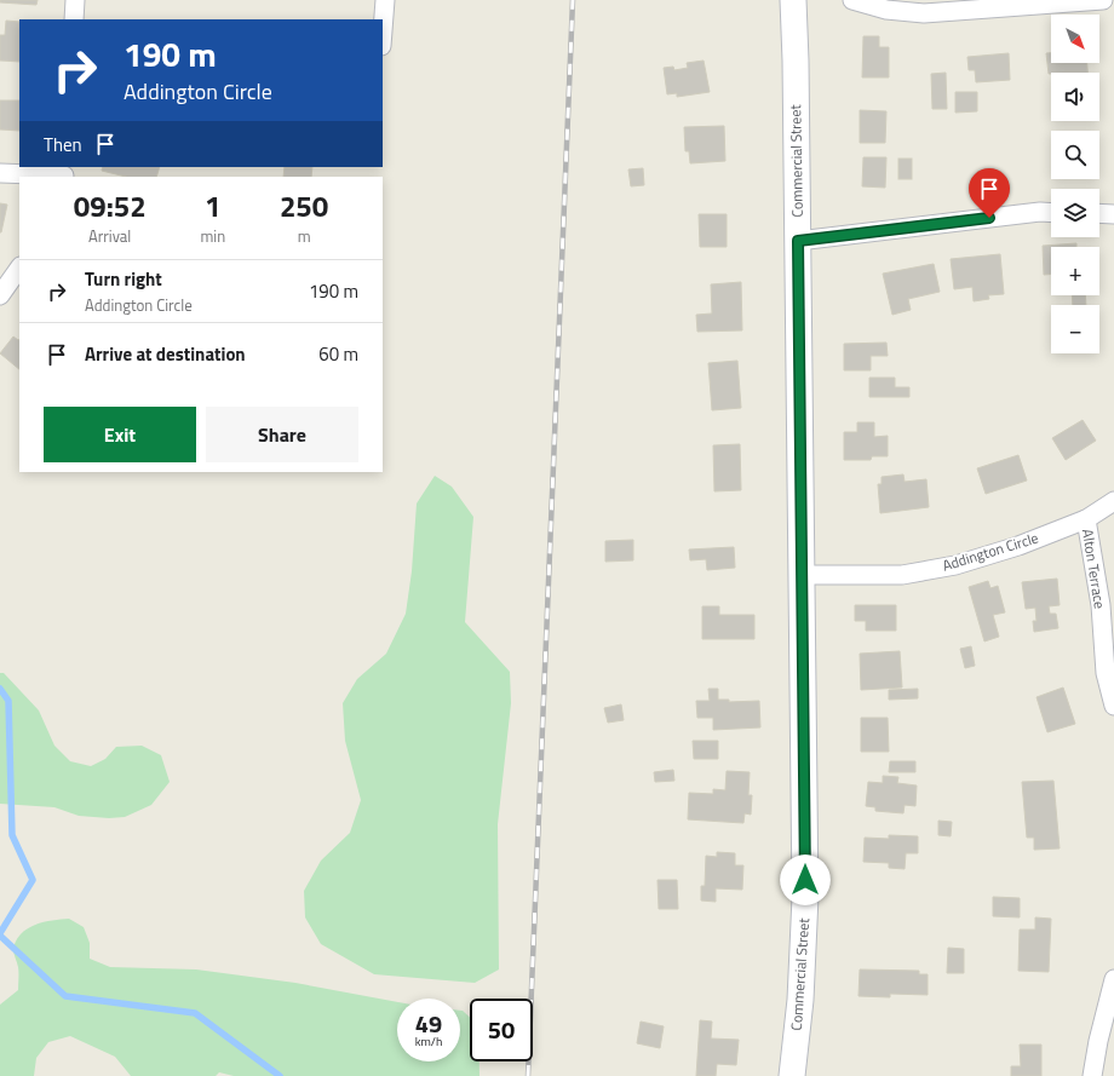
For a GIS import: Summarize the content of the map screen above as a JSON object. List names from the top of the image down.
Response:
{
  "streets": {
    "main road": ["Commercial Street"],
    "street": ["Addington Circle", "Alton Terrace"]
  },
  "crossings": [
    ["Commercial Street", "Addington Circle"],
    ["Addington Circle", "Alton Terrace"]
  ],
  "north": "bottom right",
  "page": {
    "map_buttons": ["+", "−"],
    "turn": ["190 m", "Addington Circle"],
    "then": "Then",
    "eta": [
      "09:52",
      "Arrival",
      "1",
      "min",
      "250",
      "m"
    ],
    "list": [
      {
        "name": "Turn right",
        "note": "Addington Circle",
        "value": "190 m"
      },
      {
        "name": "Arrive at destination",
        "value": "60 m"
      }
    ],
    "buttons": ["Exit", "Share"],
    "speed": "49 km/h",
    "limit": "50"
  }
}
